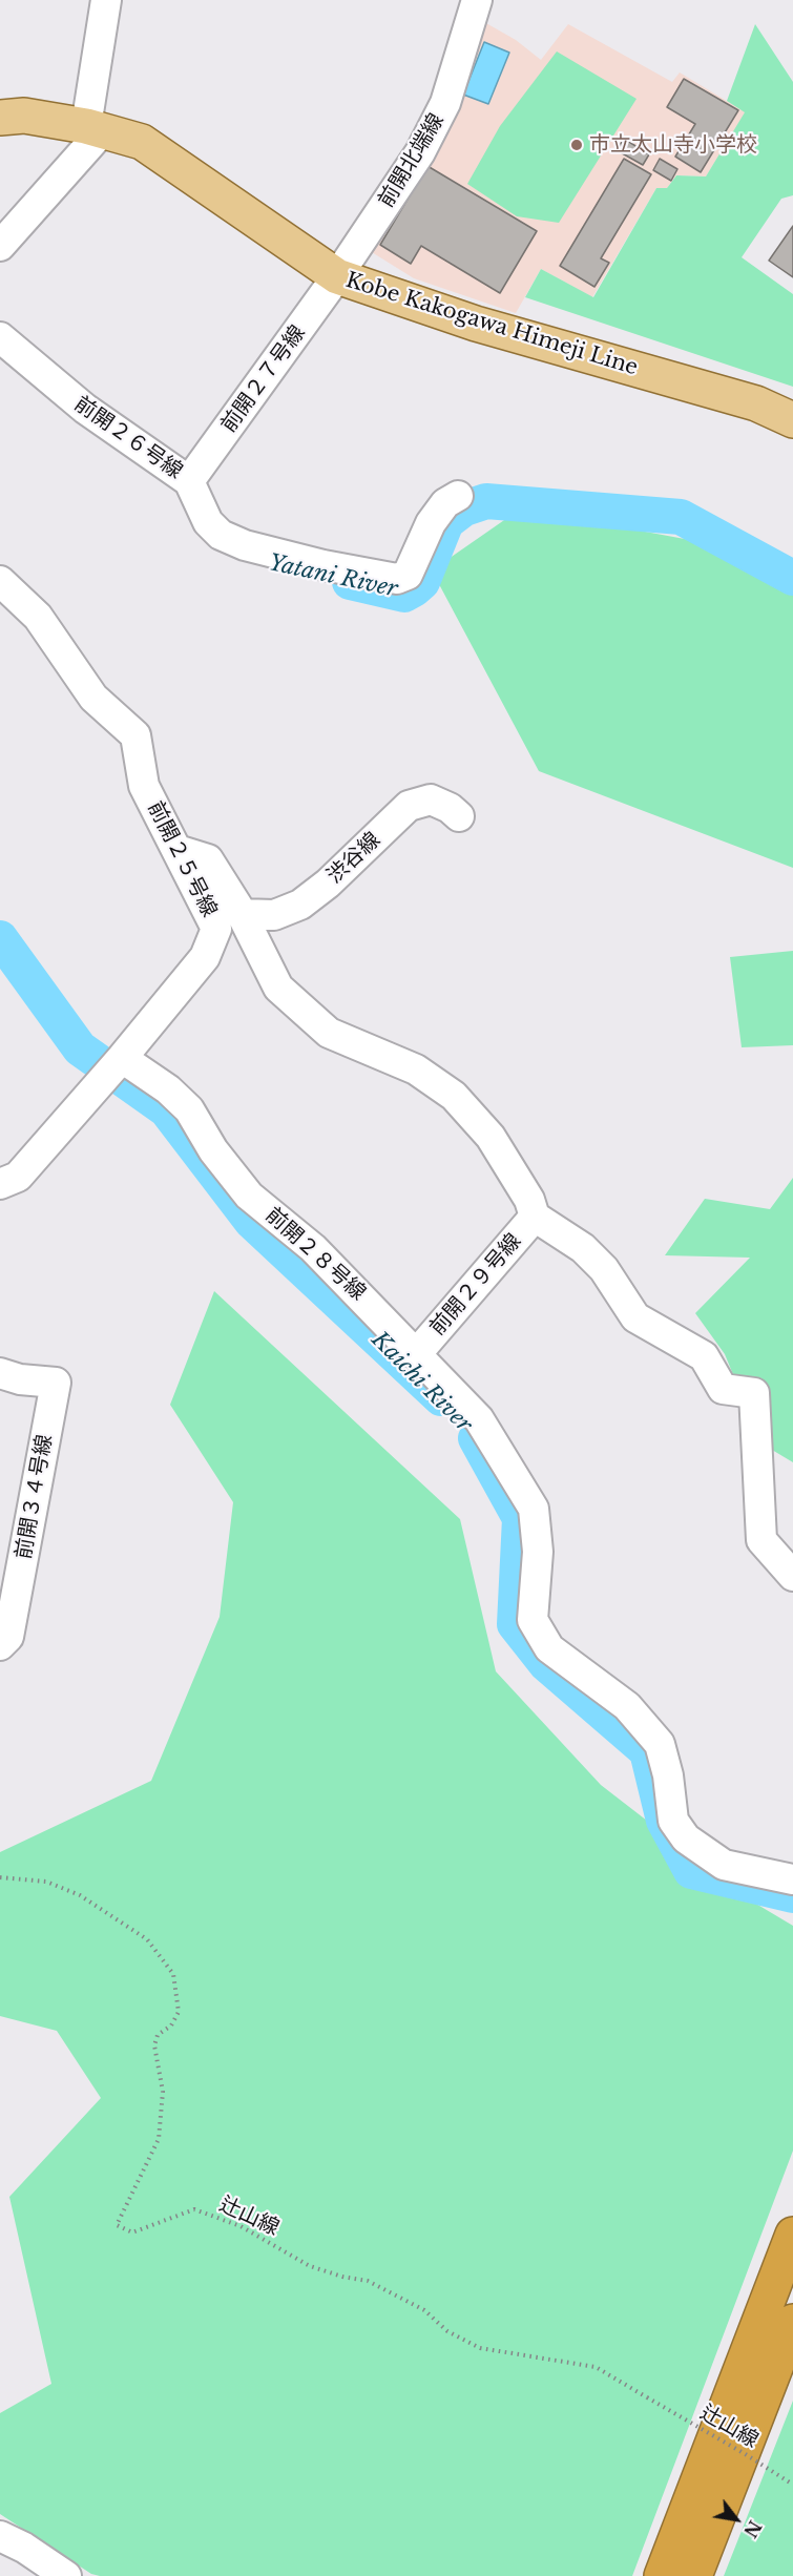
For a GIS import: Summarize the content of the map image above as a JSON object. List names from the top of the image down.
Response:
{
  "streets": {
    "main road": ["Kobe Kakogawa Himeji Line"],
    "street": [
      "前開北端線",
      "前開２７号線",
      "前開２６号線",
      "渋谷線",
      "前開２５号線",
      "前開２８号線",
      "前開２９号線",
      "前開３４号線"
    ],
    "path": ["辻山線"]
  },
  "crossings": [
    ["前開北端線", "Kobe Kakogawa Himeji Line"],
    ["前開北端線", "前開２７号線"],
    ["Kobe Kakogawa Himeji Line", "前開２７号線"],
    ["前開２７号線", "前開２６号線"],
    ["前開２５号線", "前開２８号線"],
    ["前開２８号線", "前開２９号線"]
  ],
  "water": ["Yatani River", "Kaichi River"],
  "places": ["市立太山寺小学校"],
  "north": "bottom right"
}
